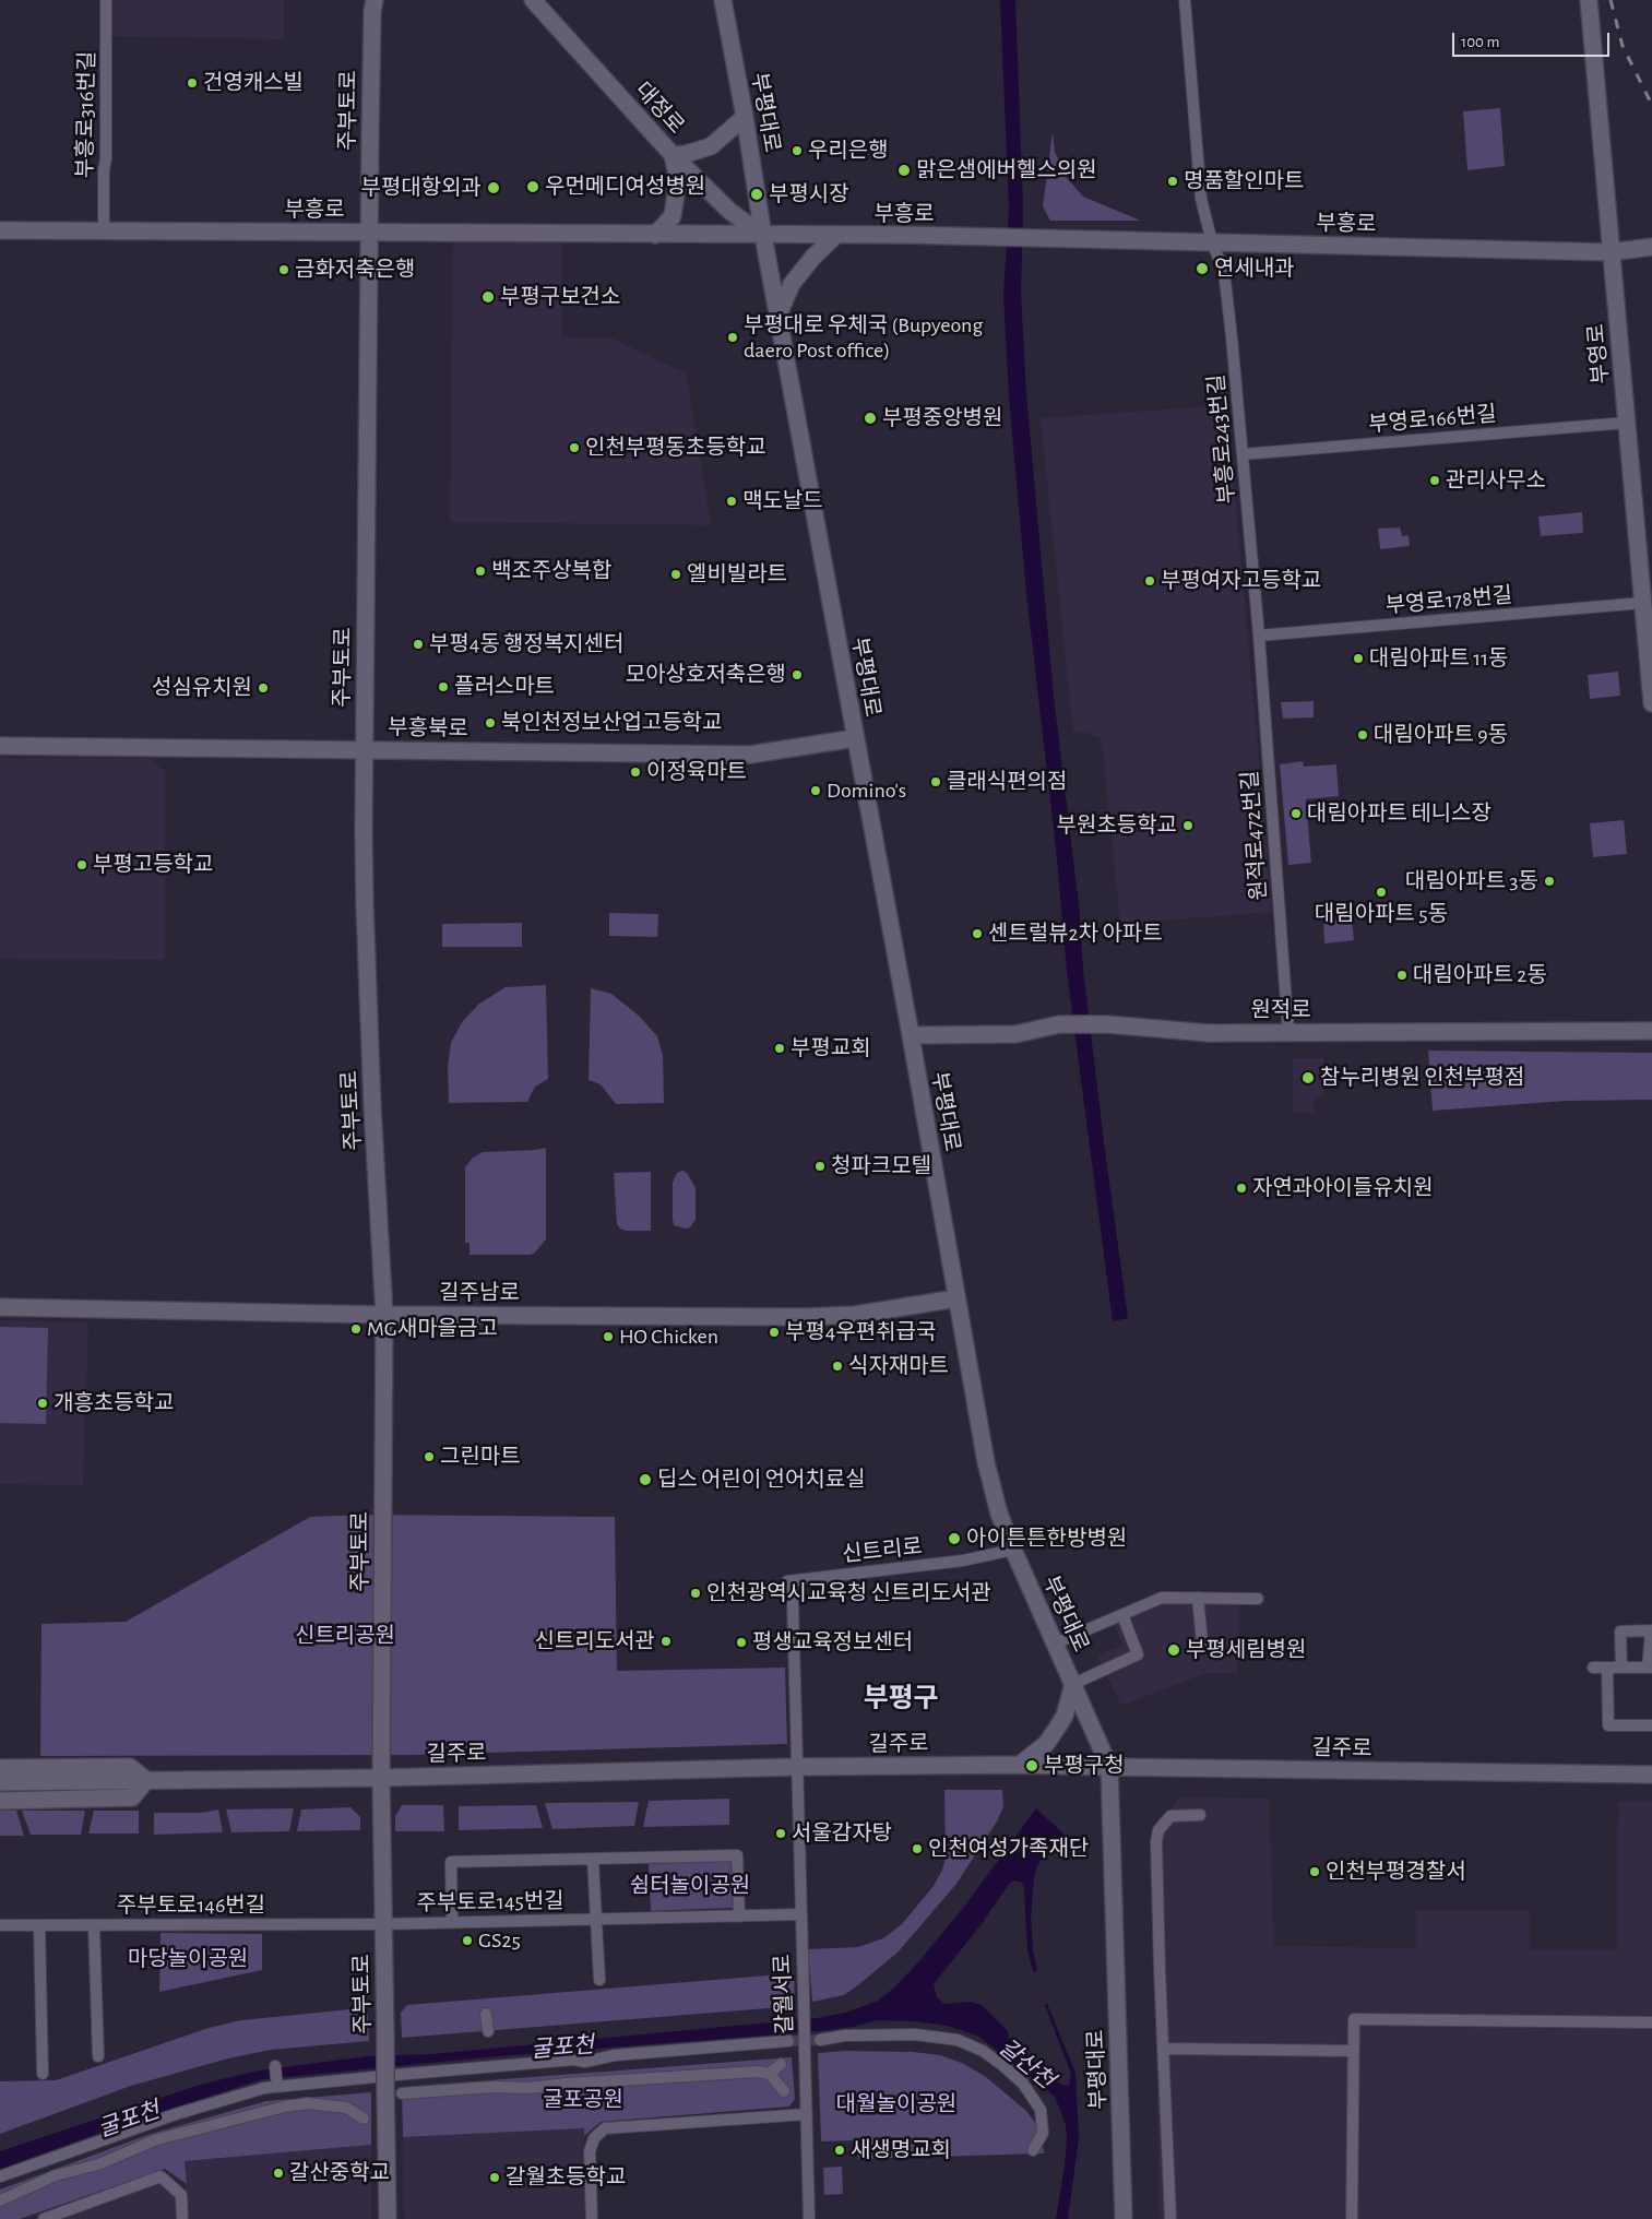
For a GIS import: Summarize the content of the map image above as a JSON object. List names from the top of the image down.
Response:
{
  "streets": {
    "main road": [
      "대정로",
      "주부토로",
      "부평대로",
      "부흥로",
      "부영로",
      "부흥북로",
      "원적로",
      "길주남로",
      "길주로"
    ],
    "street": [
      "부흥로316번길",
      "부영로166번길",
      "부흥로243번길",
      "부영로178번길",
      "원적로472번길",
      "신트리로",
      "주부토로145번길",
      "주부토로146번길",
      "갈월서로"
    ]
  },
  "crossings": [
    ["대정로", "부평대로"],
    ["대정로", "부흥로"],
    ["주부토로", "부흥로"],
    ["주부토로", "부흥북로"],
    ["주부토로", "길주남로"],
    ["주부토로", "길주로"],
    ["주부토로", "주부토로145번길"],
    ["주부토로", "주부토로146번길"],
    ["부평대로", "부흥로"],
    ["부평대로", "부흥북로"],
    ["부평대로", "원적로"],
    ["부평대로", "길주남로"],
    ["부평대로", "신트리로"],
    ["부평대로", "길주로"],
    ["부흥로316번길", "부흥로"],
    ["부흥로", "부영로"],
    ["부흥로", "부흥로243번길"],
    ["부영로", "부영로166번길"],
    ["부영로", "부영로178번길"],
    ["부영로166번길", "부흥로243번길"],
    ["부흥로243번길", "부영로178번길"],
    ["부흥로243번길", "원적로472번길"],
    ["부영로178번길", "원적로472번길"],
    ["원적로472번길", "원적로"],
    ["신트리로", "갈월서로"],
    ["길주로", "갈월서로"],
    ["주부토로145번길", "주부토로146번길"],
    ["주부토로145번길", "갈월서로"]
  ],
  "districts": ["부평구"],
  "water": ["굴포천", "갈산천"],
  "parks": [
    "신트리공원",
    "쉼터놀이공원",
    "마당놀이공원",
    "굴포공원",
    "대월놀이공원"
  ],
  "places": [
    "건영캐스빌",
    "우리은행",
    "맑은샘에버헬스의원",
    "명품할인마트",
    "우먼메디여성병원",
    "부평대항외과",
    "부평시장",
    "연세내과",
    "금화저축은행",
    "부평구보건소",
    "부평대로 우체국 (Bupyeong daero Post office)",
    "부평중앙병원",
    "인천부평동초등학교",
    "관리사무소",
    "맥도날드",
    "백조주상복합",
    "엘비빌라트",
    "부평여자고등학교",
    "부평4동 행정복지센터",
    "대림아파트 11동",
    "모아상호저축은행",
    "플러스마트",
    "성심유치원",
    "북인천정보산업고등학교",
    "대림아파트 9동",
    "이정육마트",
    "클래식편의점",
    "Domino's",
    "대림아파트 테니스장",
    "부원초등학교",
    "부평고등학교",
    "대림아파트 3동",
    "대림아파트 5동",
    "센트럴뷰2차 아파트",
    "대림아파트 2동",
    "부평교회",
    "참누리병원 인천부평점",
    "청파크모텔",
    "자연과아이들유치원",
    "MG새마을금고",
    "부평4우편취급국",
    "HO Chicken",
    "식자재마트",
    "개흥초등학교",
    "그린마트",
    "딥스 어린이 언어치료실",
    "아이튼튼한방병원",
    "인천광역시교육청 신트리도서관",
    "신트리도서관",
    "평생교육정보센터",
    "부평세림병원",
    "부평구청",
    "서울감자탕",
    "인천여성가족재단",
    "인천부평경찰서",
    "GS25",
    "새생명교회",
    "갈산중학교",
    "갈월초등학교"
  ],
  "scale_bar": "100 m"
}
